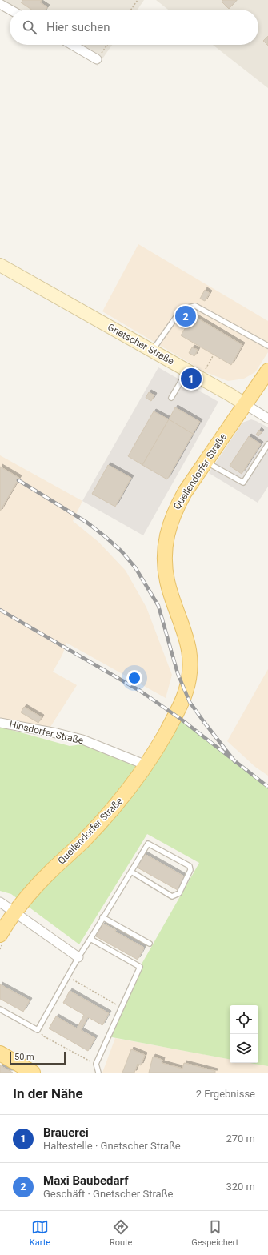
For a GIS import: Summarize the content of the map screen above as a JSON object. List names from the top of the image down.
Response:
{
  "streets": {
    "main road": ["Gnetscher Straße", "Quellendorfer Straße"],
    "street": ["Hinsdorfer Straße"]
  },
  "crossings": [
    ["Gnetscher Straße", "Quellendorfer Straße"],
    ["Quellendorfer Straße", "Hinsdorfer Straße"]
  ],
  "scale_bar": "50 m",
  "page": {
    "search": "Hier suchen",
    "pins": ["2", "1"],
    "scale": "50 m",
    "heading": ["In der Nähe", "2 Ergebnisse"],
    "list": [
      {
        "mark": "1",
        "name": "Brauerei",
        "note": "Haltestelle · Gnetscher Straße",
        "value": "270 m"
      },
      {
        "mark": "2",
        "name": "Maxi Baubedarf",
        "note": "Geschäft · Gnetscher Straße",
        "value": "320 m"
      }
    ],
    "nav": ["Karte", "Route", "Gespeichert"]
  }
}
